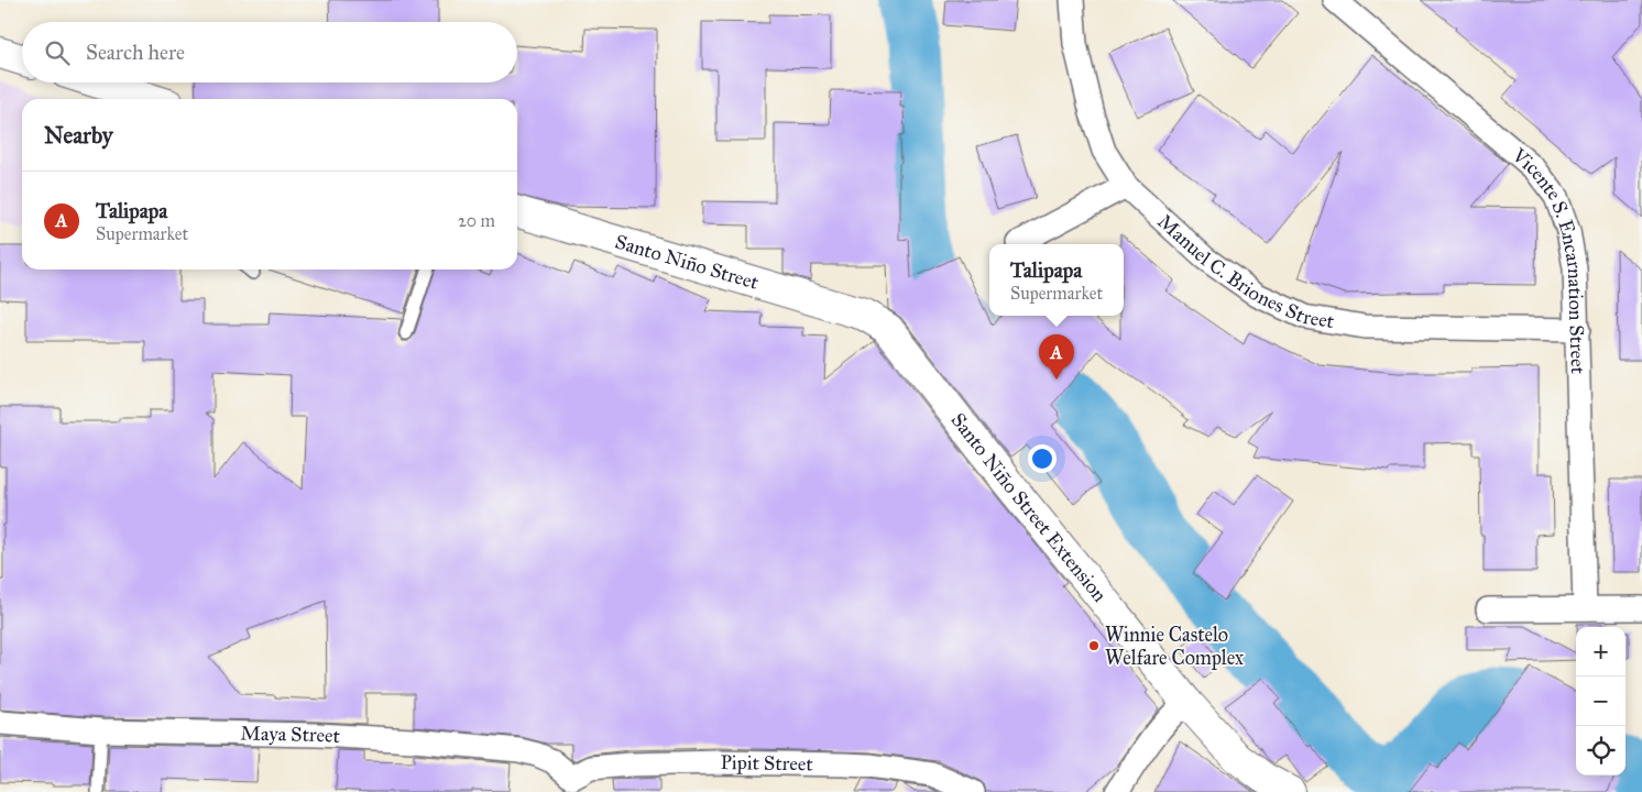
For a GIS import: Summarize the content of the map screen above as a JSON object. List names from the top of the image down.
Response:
{
  "streets": {
    "main road": ["Santo Niño Street", "Santo Niño Street Extension"],
    "street": [
      "Vicente S. Encarnation Street",
      "Manuel C. Briones Street",
      "Maya Street",
      "Pipit Street"
    ]
  },
  "crossings": [
    ["Santo Niño Street", "Santo Niño Street Extension"],
    ["Vicente S. Encarnation Street", "Manuel C. Briones Street"],
    ["Maya Street", "Pipit Street"]
  ],
  "places": ["Winnie Castelo Welfare Complex"],
  "page": {
    "search": "Search here",
    "heading": "Nearby",
    "list": [
      {
        "mark": "A",
        "name": "Talipapa",
        "note": "Supermarket",
        "value": "20 m"
      }
    ],
    "popup": ["Talipapa", "Supermarket"],
    "pins": "A",
    "map_buttons": ["+", "−"]
  }
}
